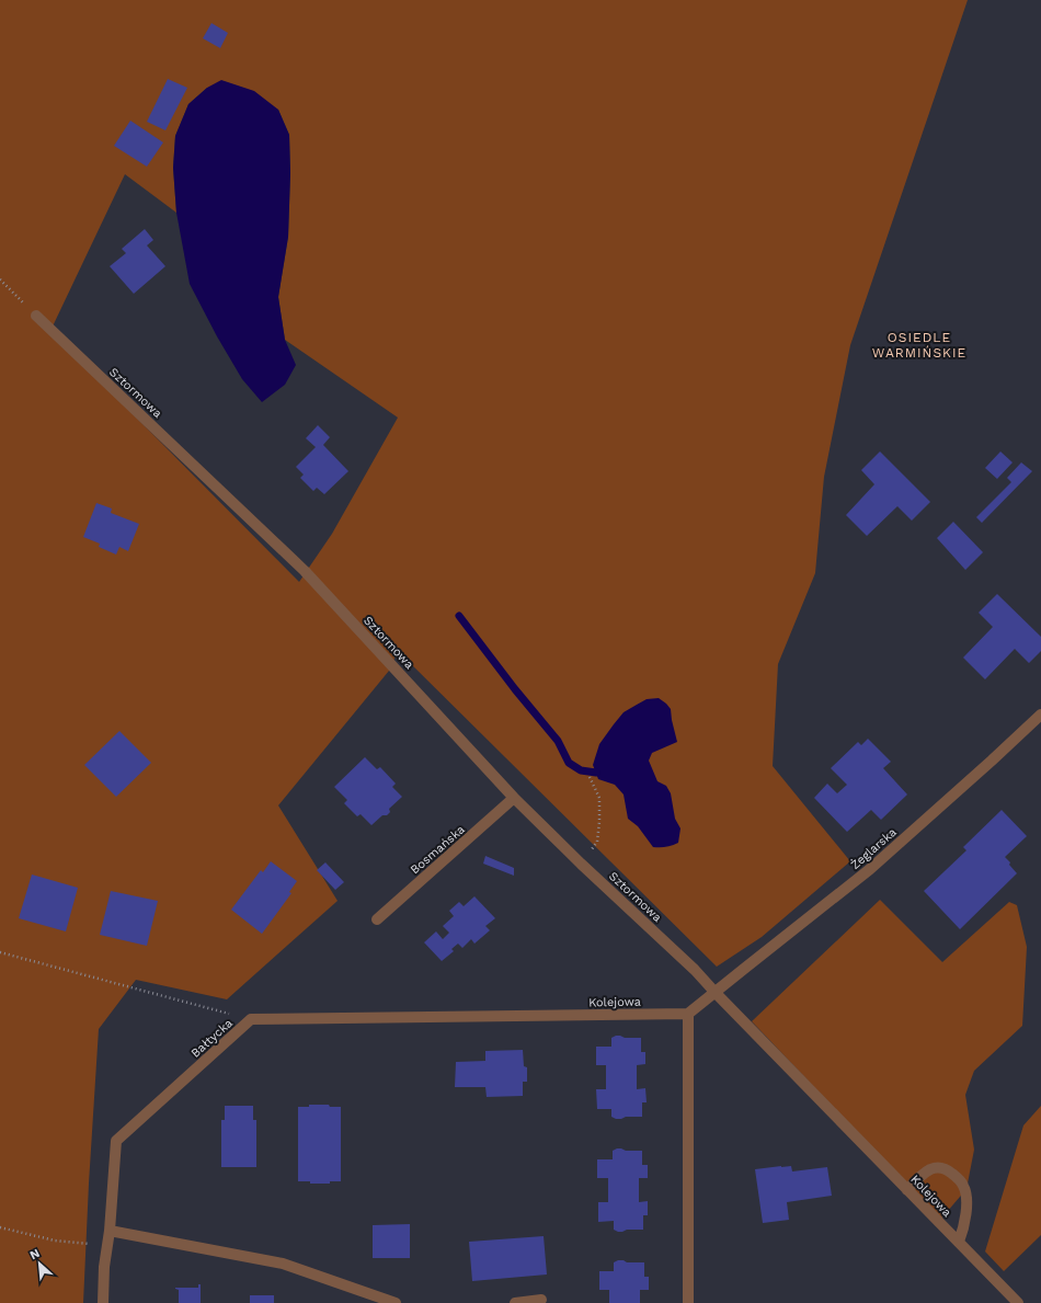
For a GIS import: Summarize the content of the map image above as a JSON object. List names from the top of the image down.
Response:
{
  "streets": {
    "street": [
      "Sztormowa",
      "Żeglarska",
      "Bosmańska",
      "Kolejowa",
      "Bałtycka"
    ]
  },
  "crossings": [
    ["Sztormowa", "Żeglarska"],
    ["Sztormowa", "Bosmańska"],
    ["Sztormowa", "Kolejowa"],
    ["Żeglarska", "Kolejowa"],
    ["Kolejowa", "Bałtycka"]
  ],
  "districts": ["OSIEDLE WARMIŃSKIE"],
  "north": "top left"
}
